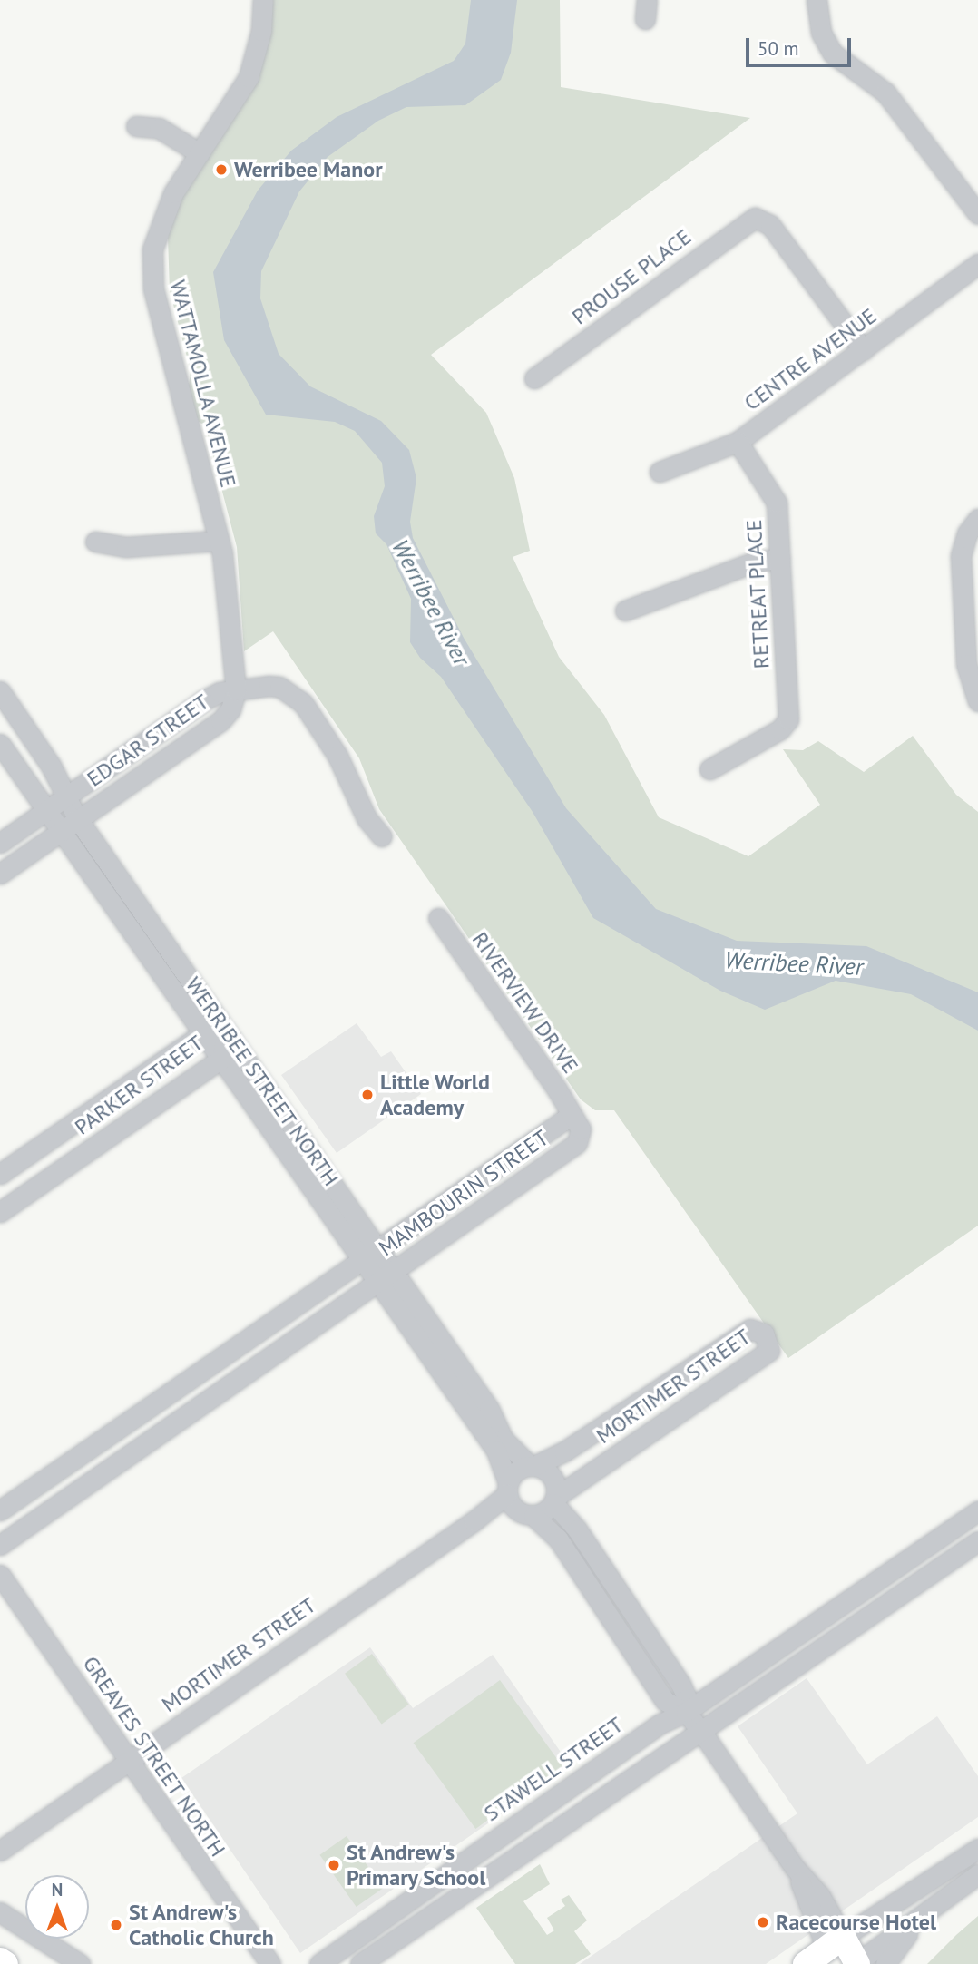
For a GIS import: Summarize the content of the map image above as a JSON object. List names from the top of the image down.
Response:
{
  "streets": {
    "street": [
      "PROUSE PLACE",
      "CENTRE AVENUE",
      "WATTAMOLLA AVENUE",
      "RETREAT PLACE",
      "EDGAR STREET",
      "RIVERVIEW DRIVE",
      "WERRIBEE STREET NORTH",
      "PARKER STREET",
      "MAMBOURIN STREET",
      "MORTIMER STREET",
      "GREAVES STREET NORTH",
      "STAWELL STREET"
    ]
  },
  "crossings": [
    ["PROUSE PLACE", "CENTRE AVENUE"],
    ["CENTRE AVENUE", "RETREAT PLACE"],
    ["WATTAMOLLA AVENUE", "EDGAR STREET"],
    ["EDGAR STREET", "WERRIBEE STREET NORTH"],
    ["RIVERVIEW DRIVE", "MAMBOURIN STREET"],
    ["WERRIBEE STREET NORTH", "PARKER STREET"],
    ["WERRIBEE STREET NORTH", "MAMBOURIN STREET"],
    ["WERRIBEE STREET NORTH", "MORTIMER STREET"],
    ["WERRIBEE STREET NORTH", "STAWELL STREET"],
    ["MORTIMER STREET", "GREAVES STREET NORTH"]
  ],
  "water": ["Werribee River"],
  "places": [
    "Werribee Manor",
    "Little World Academy",
    "St Andrew's Primary School",
    "Racecourse Hotel",
    "St Andrew's Catholic Church"
  ],
  "scale_bar": "50 m",
  "north": "top"
}
